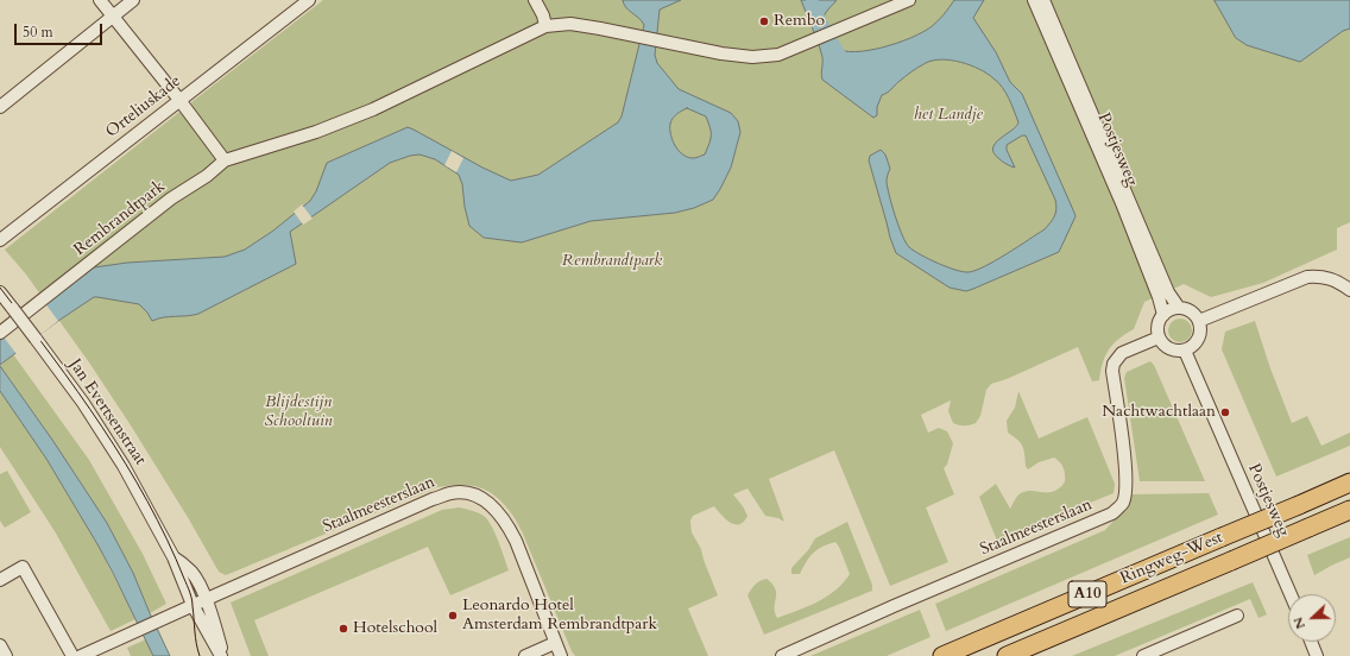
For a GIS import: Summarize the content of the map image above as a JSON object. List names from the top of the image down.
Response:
{
  "streets": {
    "highway": ["Ringweg-West", "A10"],
    "street": [
      "Orteliuskade",
      "Postjesweg",
      "Rembrandtpark",
      "Jan Evertsenstraat",
      "Staalmeesterslaan"
    ]
  },
  "crossings": [
    ["Postjesweg", "Staalmeesterslaan"],
    ["Jan Evertsenstraat", "Staalmeesterslaan"]
  ],
  "parks": ["het Landje", "Rembrandtpark", "Blijdestijn Schooltuin"],
  "places": [
    "Rembo",
    "Nachtwachtlaan",
    "Leonardo Hotel Amsterdam Rembrandtpark",
    "Hotelschool"
  ],
  "scale_bar": "50 m",
  "north": "left"
}
